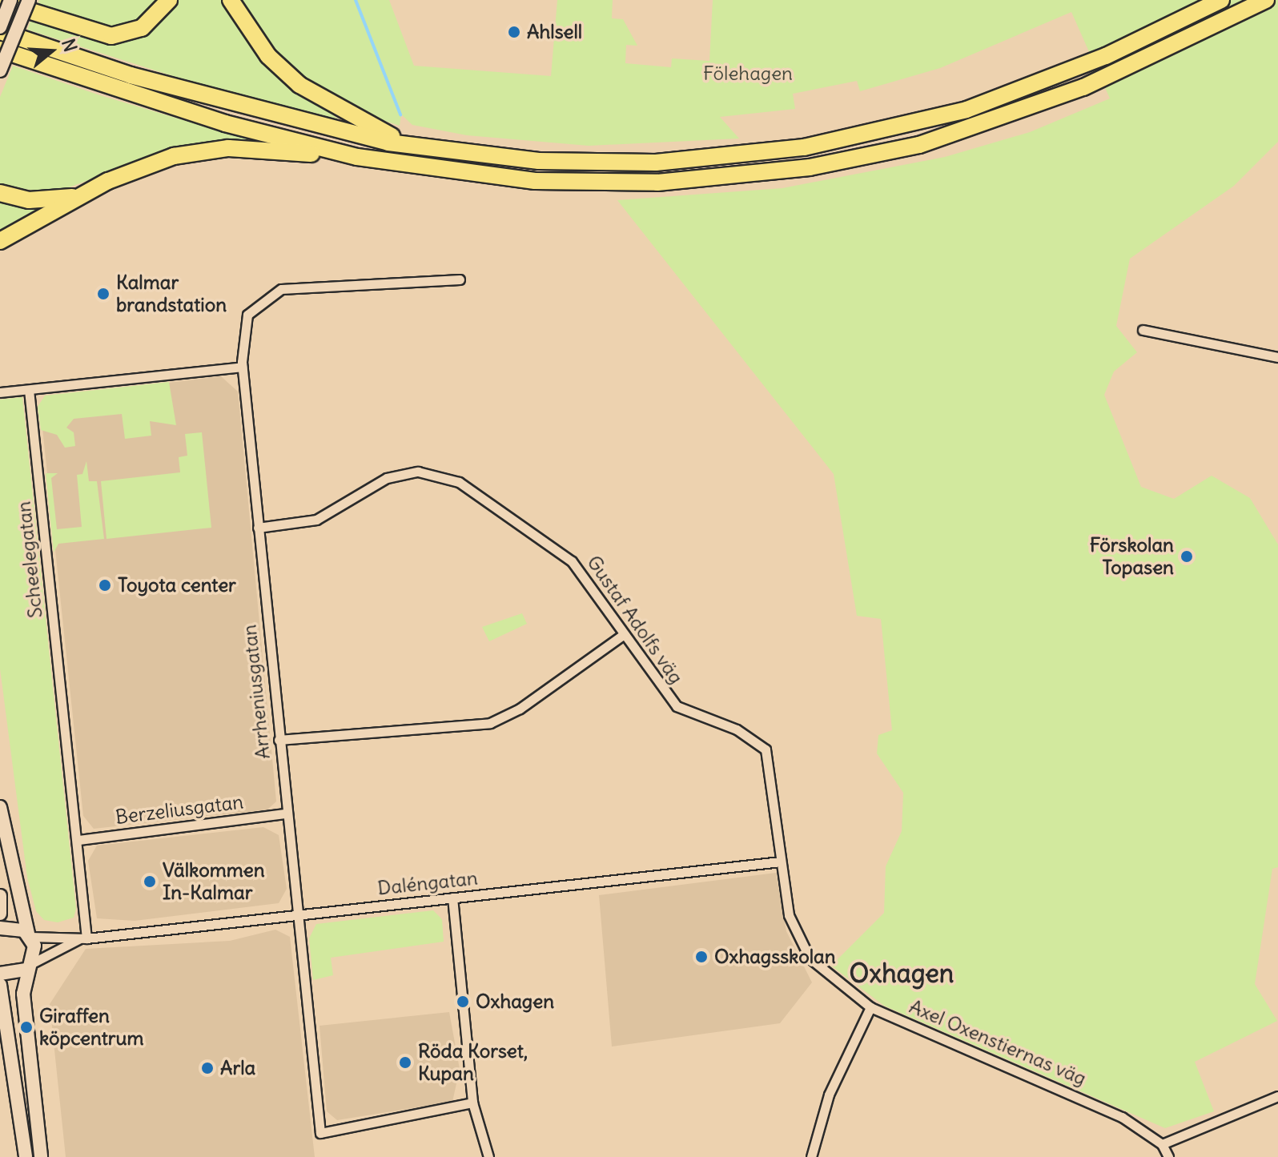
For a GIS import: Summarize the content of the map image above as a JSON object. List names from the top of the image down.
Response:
{
  "streets": {
    "street": [
      "Scheelegatan",
      "Gustaf Adolfs väg",
      "Arrheniusgatan",
      "Berzeliusgatan",
      "Daléngatan",
      "Axel Oxenstiernas väg"
    ]
  },
  "crossings": [
    ["Scheelegatan", "Berzeliusgatan"],
    ["Scheelegatan", "Daléngatan"],
    ["Gustaf Adolfs väg", "Arrheniusgatan"],
    ["Gustaf Adolfs väg", "Daléngatan"],
    ["Arrheniusgatan", "Berzeliusgatan"],
    ["Arrheniusgatan", "Daléngatan"]
  ],
  "districts": ["Oxhagen"],
  "parks": ["Fölehagen"],
  "places": [
    "Ahlsell",
    "Kalmar brandstation",
    "Förskolan Topasen",
    "Toyota center",
    "Välkommen In-Kalmar",
    "Oxhagsskolan",
    "Oxhagen",
    "Giraffen köpcentrum",
    "Röda Korset, Kupan",
    "Arla"
  ],
  "north": "right"
}
